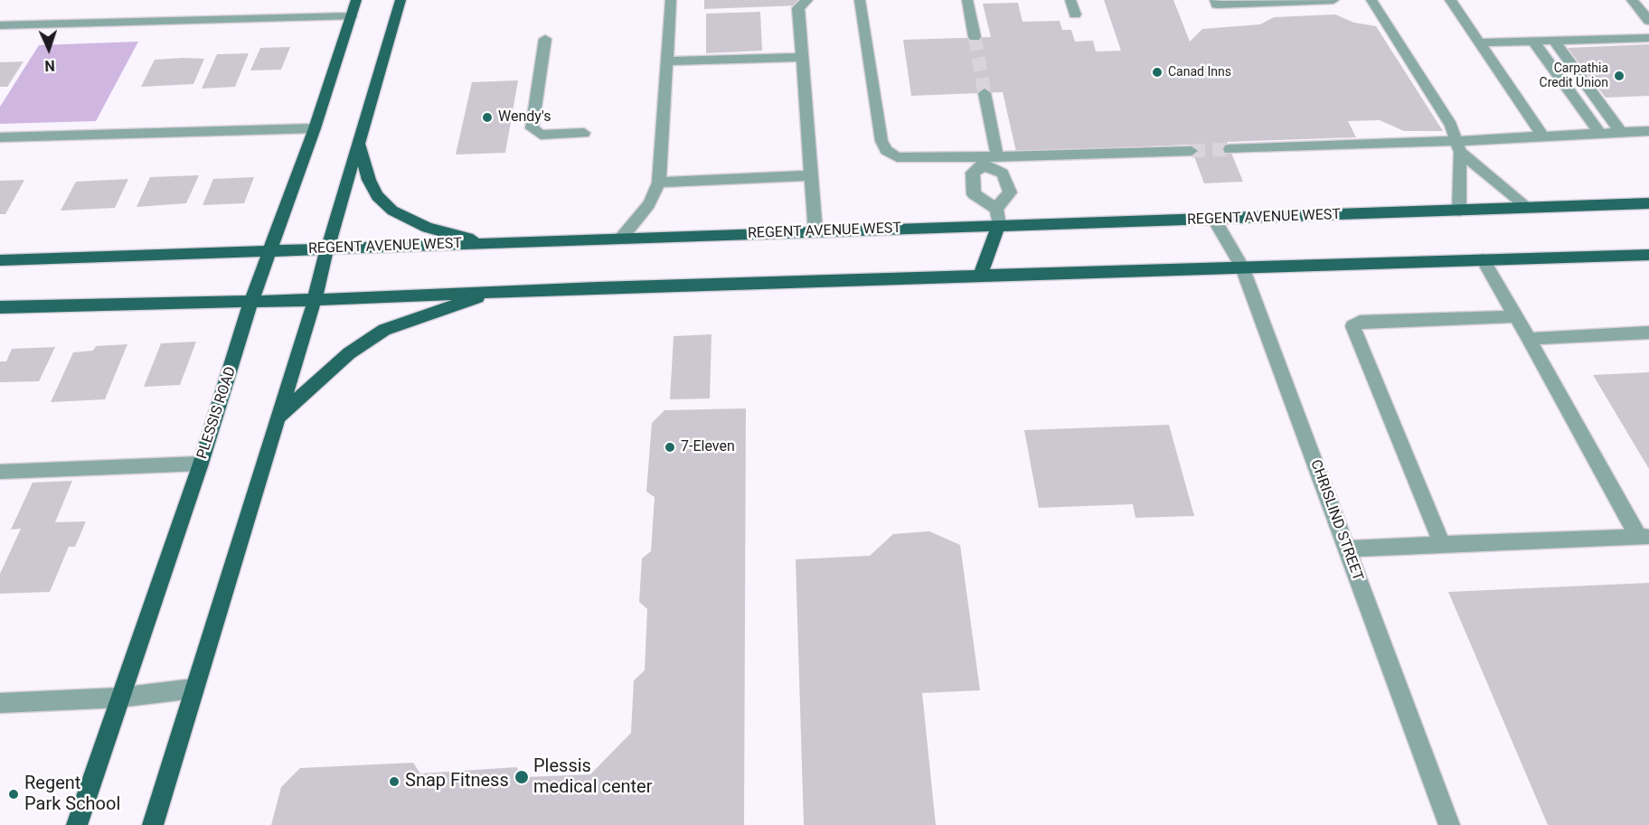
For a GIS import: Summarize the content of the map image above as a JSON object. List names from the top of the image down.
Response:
{
  "streets": {
    "main road": ["REGENT AVENUE WEST", "PLESSIS ROAD"],
    "street": ["CHRISLIND STREET"]
  },
  "crossings": [
    ["REGENT AVENUE WEST", "PLESSIS ROAD"],
    ["REGENT AVENUE WEST", "CHRISLIND STREET"]
  ],
  "places": [
    "Canad Inns",
    "Carpathia Credit Union",
    "Wendy's",
    "7-Eleven",
    "Plessis medical center",
    "Snap Fitness",
    "Regent Park School"
  ],
  "north": "bottom"
}
